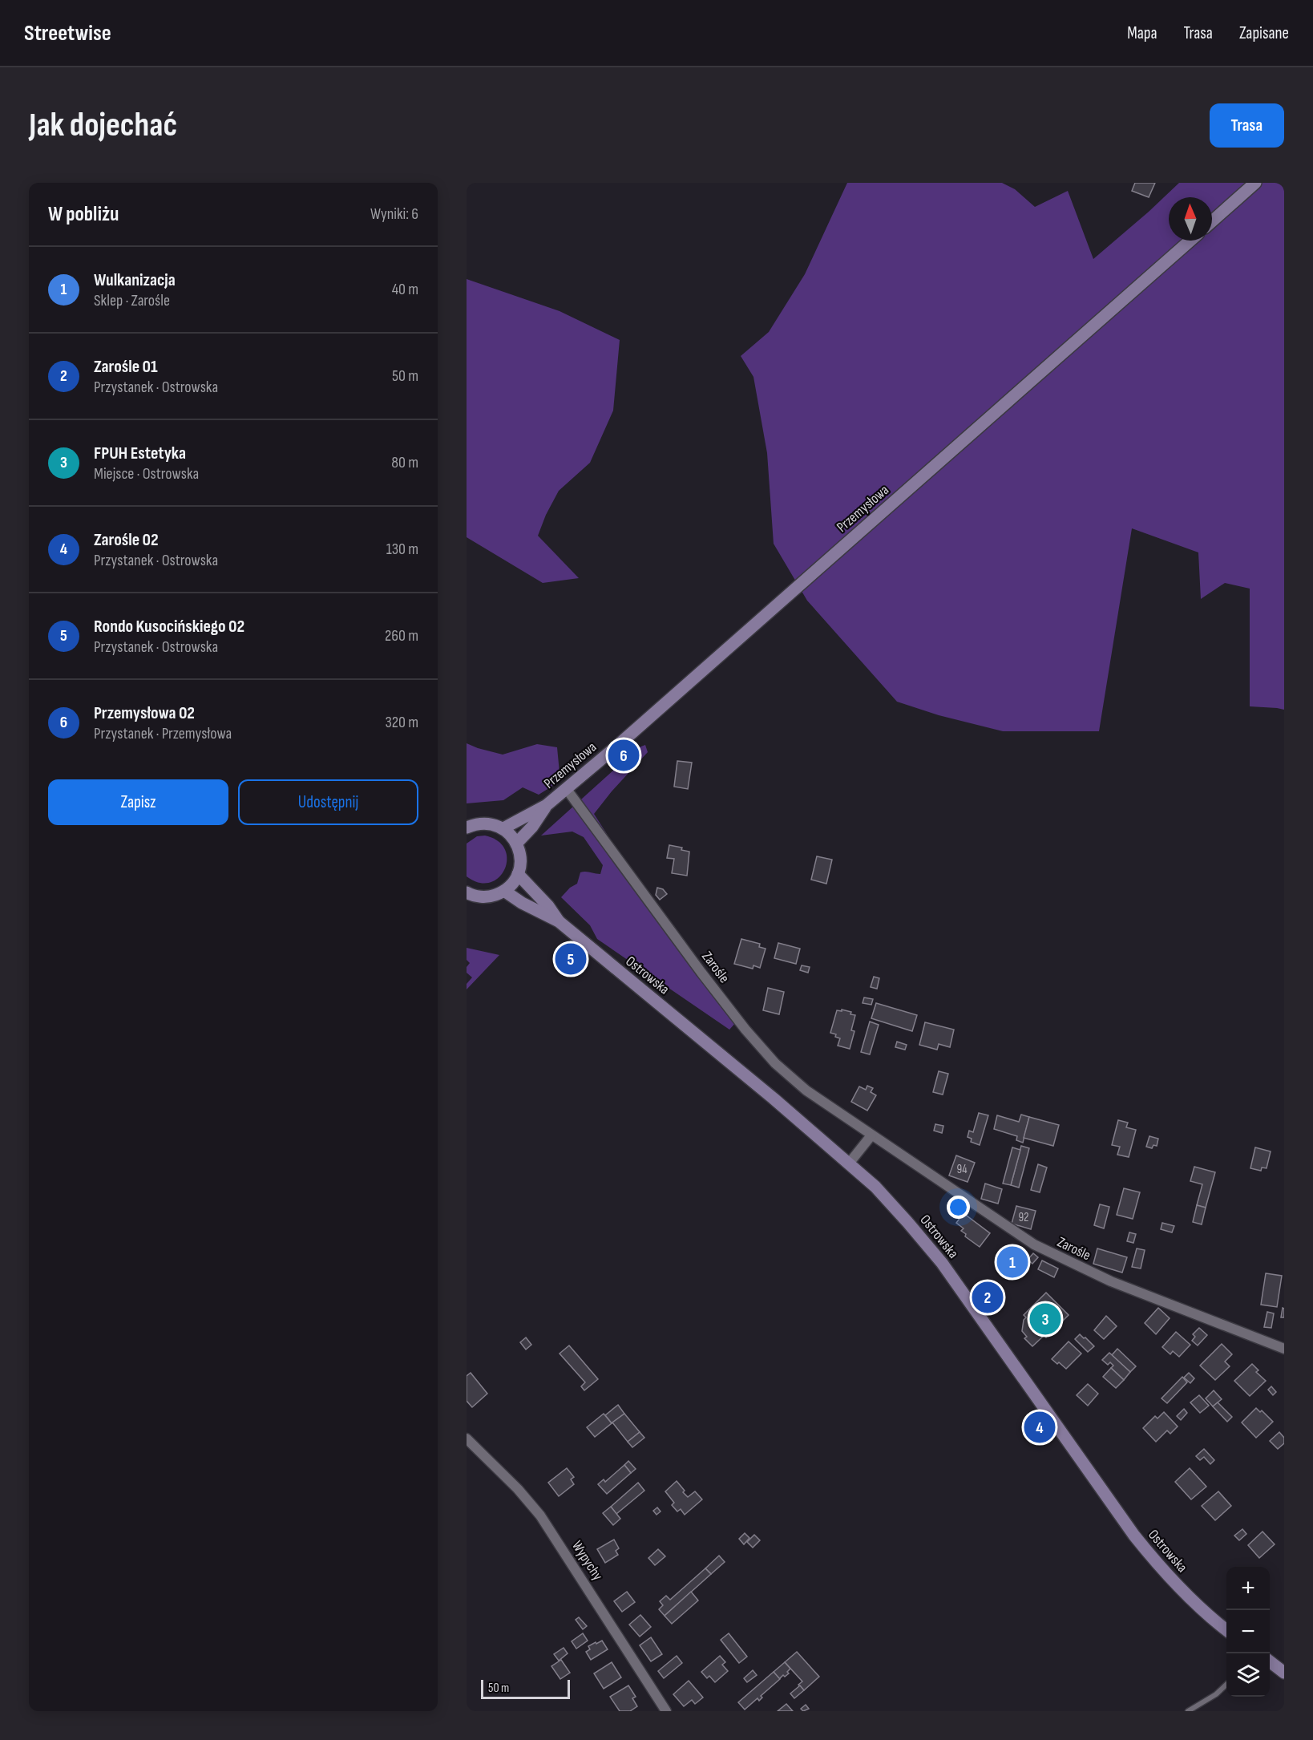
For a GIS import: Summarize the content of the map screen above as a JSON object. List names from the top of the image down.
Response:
{
  "streets": {
    "main road": ["Przemysłowa", "Ostrowska"],
    "street": ["Zarośle", "Wypychy"]
  },
  "crossings": [
    ["Przemysłowa", "Zarośle"]
  ],
  "house_numbers": ["94", "92"],
  "scale_bar": "50 m",
  "north": "top",
  "page": {
    "header": "Streetwise",
    "nav": ["Mapa", "Trasa", "Zapisane"],
    "buttons": [
      "Trasa",
      ["Zapisz", "Udostępnij"]
    ],
    "title": "Jak dojechać",
    "heading": ["W pobliżu", "Wyniki: 6"],
    "list": [
      {
        "mark": "1",
        "name": "Wulkanizacja",
        "note": "Sklep · Zarośle",
        "value": "40 m"
      },
      {
        "mark": "2",
        "name": "Zarośle 01",
        "note": "Przystanek · Ostrowska",
        "value": "50 m"
      },
      {
        "mark": "3",
        "name": "FPUH Estetyka",
        "note": "Miejsce · Ostrowska",
        "value": "80 m"
      },
      {
        "mark": "4",
        "name": "Zarośle 02",
        "note": "Przystanek · Ostrowska",
        "value": "130 m"
      },
      {
        "mark": "5",
        "name": "Rondo Kusocińskiego 02",
        "note": "Przystanek · Ostrowska",
        "value": "260 m"
      },
      {
        "mark": "6",
        "name": "Przemysłowa 02",
        "note": "Przystanek · Przemysłowa",
        "value": "320 m"
      }
    ],
    "pins": [
      "6",
      "5",
      "1",
      "2",
      "3",
      "4"
    ],
    "map_buttons": ["+", "−"],
    "scale": "50 m"
  }
}
